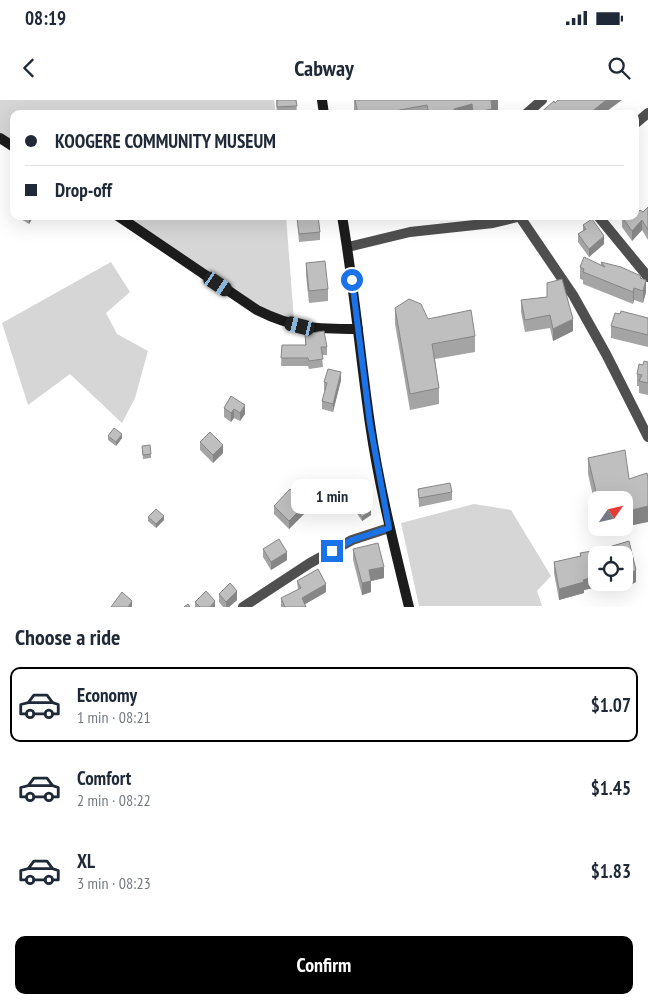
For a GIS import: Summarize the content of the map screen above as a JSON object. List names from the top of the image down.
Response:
{
  "north": "top right",
  "page": {
    "status": "08:19",
    "header": "Cabway",
    "banner": ["KOOGERE COMMUNITY MUSEUM", "Drop-off"],
    "bubble": "1 min",
    "heading": "Choose a ride",
    "list": [
      {
        "name": "Economy",
        "note": "1 min · 08:21",
        "value": "$1.07"
      },
      {
        "name": "Comfort",
        "note": "2 min · 08:22",
        "value": "$1.45"
      },
      {
        "name": "XL",
        "note": "3 min · 08:23",
        "value": "$1.83"
      }
    ],
    "buttons": "Confirm"
  }
}
